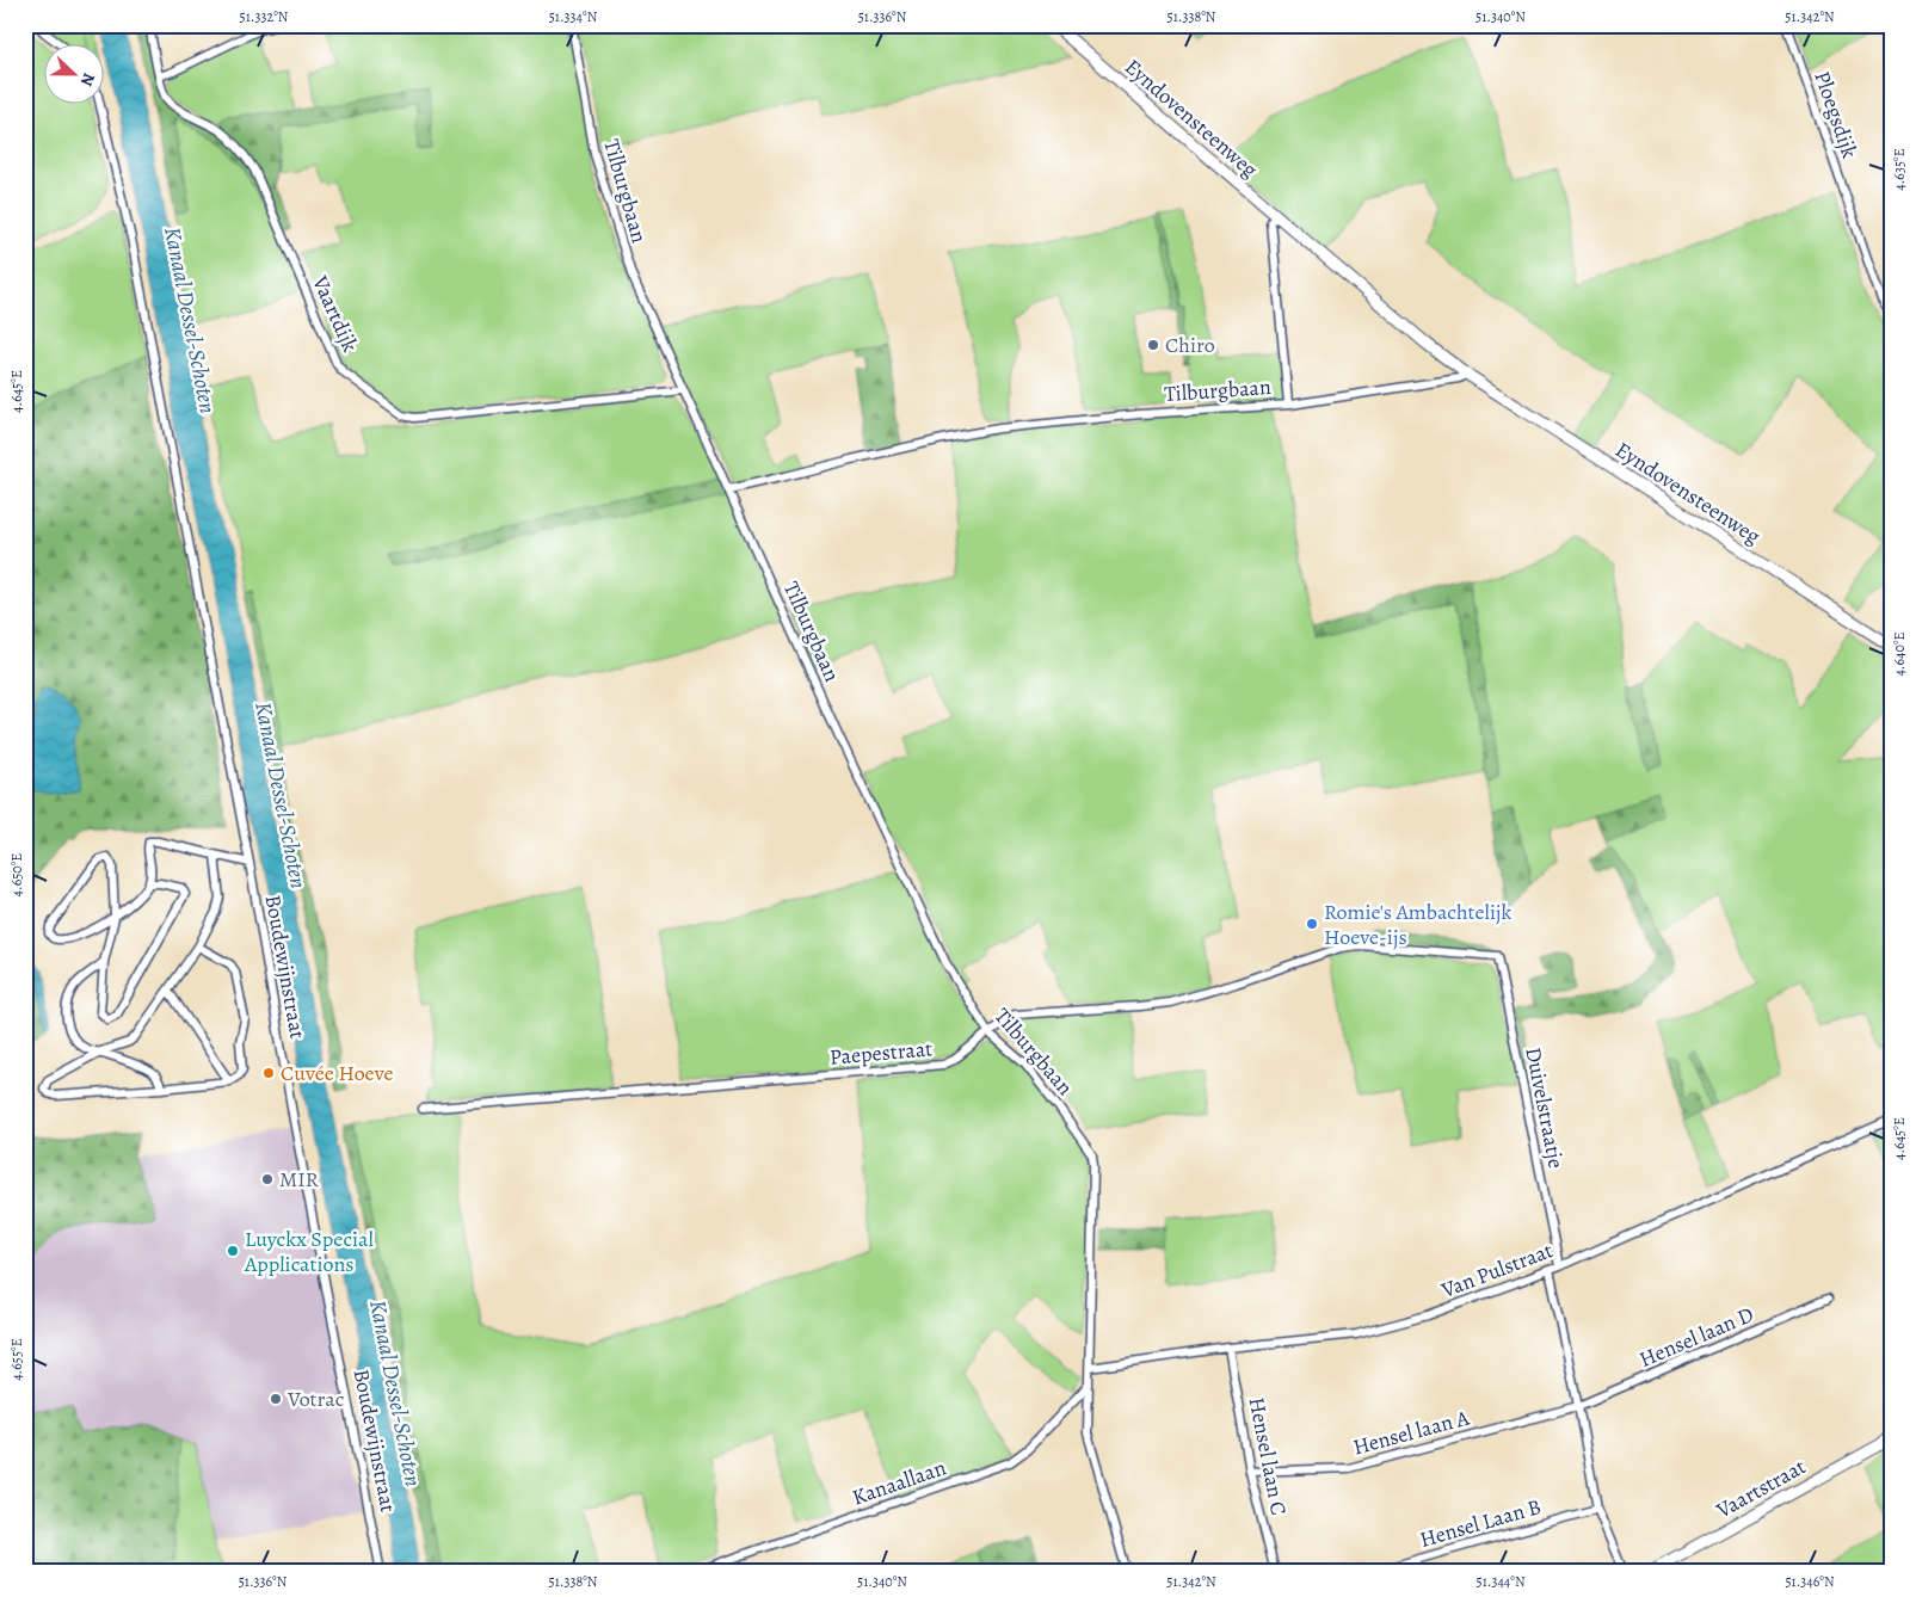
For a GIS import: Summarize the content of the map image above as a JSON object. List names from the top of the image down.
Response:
{
  "streets": {
    "street": [
      "Ploegsdijk",
      "Eyndovensteenweg",
      "Tilburgbaan",
      "Vaartdijk",
      "Boudewijnstraat",
      "Paepestraat",
      "Duivelstraatje",
      "Van Pulstraat",
      "Hensel laan D",
      "Hensel laan A",
      "Hensel laan C",
      "Kanaallaan",
      "Vaartstraat",
      "Hensel Laan B"
    ]
  },
  "crossings": [
    ["Tilburgbaan", "Vaartdijk"],
    ["Tilburgbaan", "Paepestraat"],
    ["Tilburgbaan", "Van Pulstraat"],
    ["Tilburgbaan", "Kanaallaan"],
    ["Paepestraat", "Duivelstraatje"],
    ["Duivelstraatje", "Van Pulstraat"],
    ["Van Pulstraat", "Hensel laan C"],
    ["Hensel laan D", "Hensel laan A"],
    ["Hensel laan A", "Hensel laan C"]
  ],
  "water": ["Kanaal Dessel-Schoten"],
  "places": [
    "Chiro",
    "Romie's Ambachtelijk Hoeve-ijs",
    "Cuvée Hoeve",
    "MIR",
    "Luyckx Special Applications",
    "Votrac"
  ],
  "north": "right",
  "coordinates": [
    "51.332°N",
    "51.334°N",
    "51.336°N",
    "51.338°N",
    "51.340°N",
    "51.342°N",
    "4.635°E",
    "4.645°E",
    "4.640°E",
    "4.650°E",
    "4.655°E",
    "51.344°N",
    "51.346°N"
  ]
}
